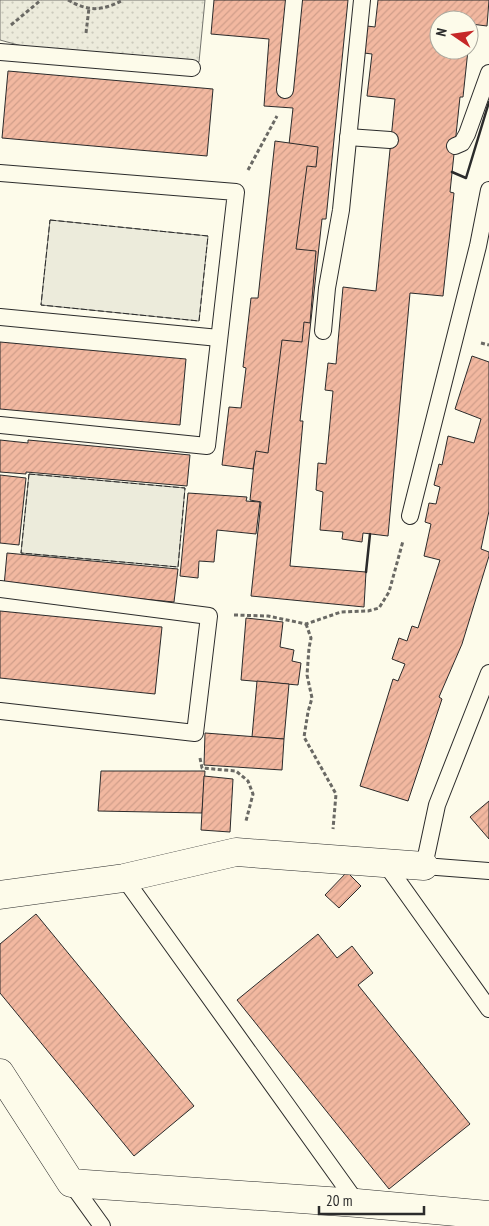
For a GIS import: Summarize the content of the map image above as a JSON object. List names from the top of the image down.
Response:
{
  "scale_bar": "20 m",
  "north": "left"
}
